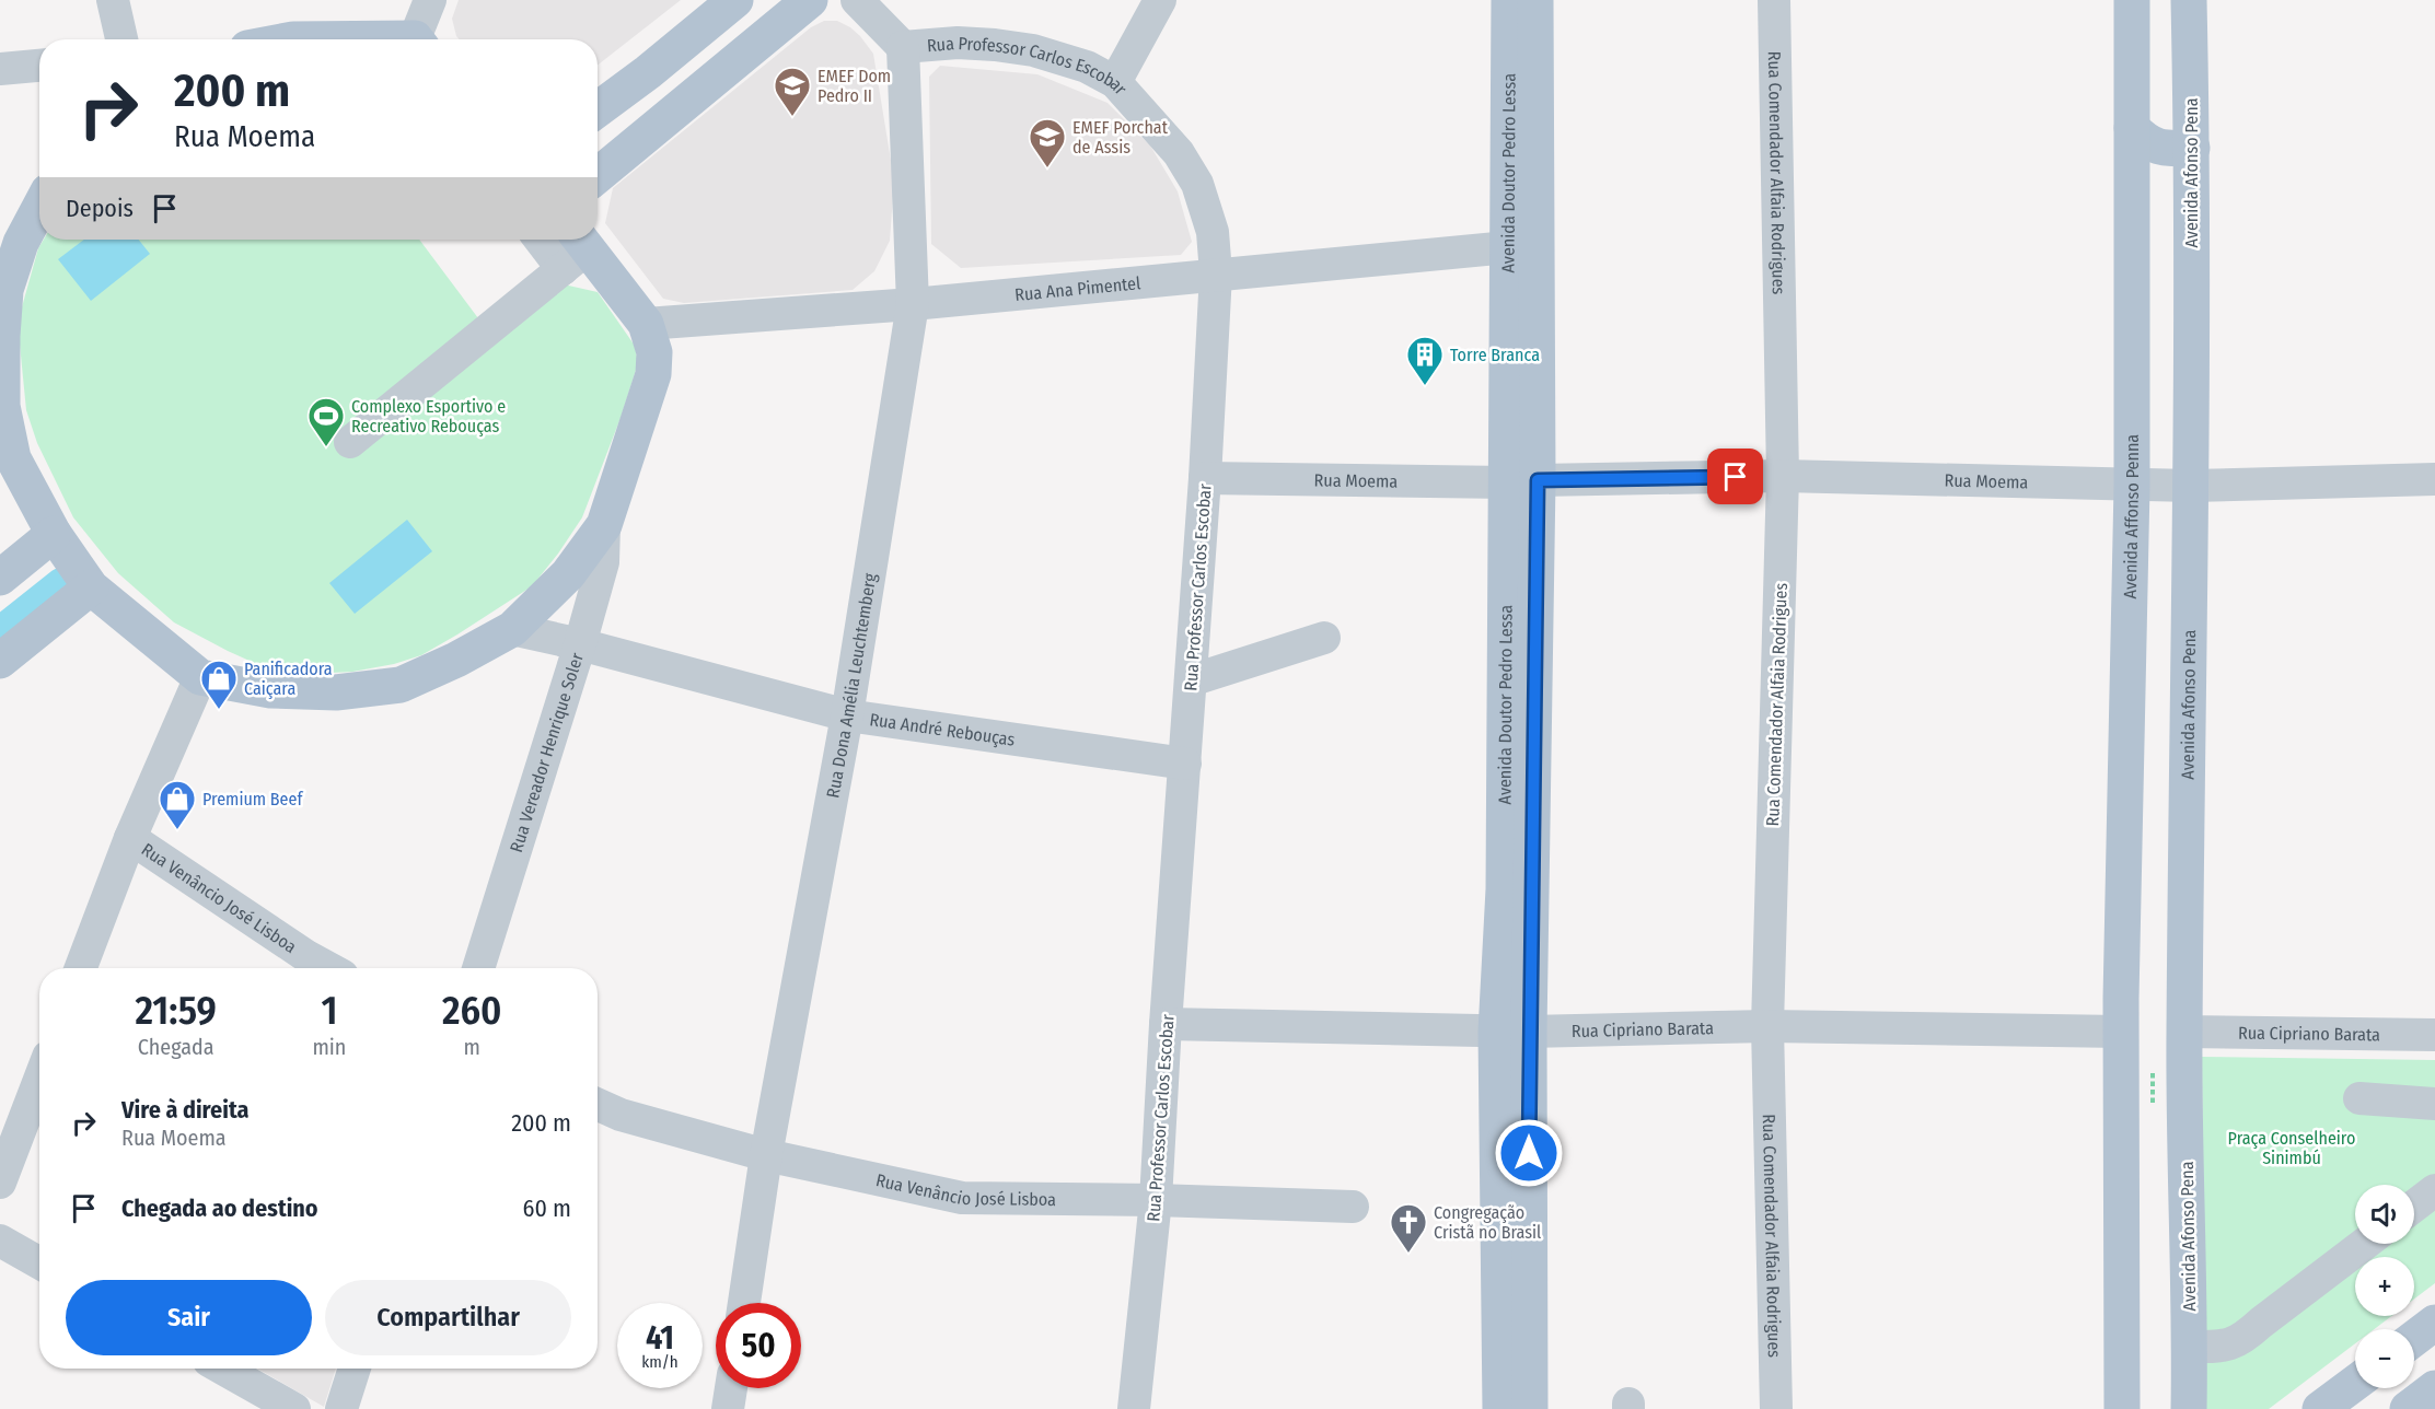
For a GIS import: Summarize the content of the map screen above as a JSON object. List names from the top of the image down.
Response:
{
  "streets": {
    "main road": ["Avenida Doutor Pedro Lessa", "Avenida Afonso Pena", "Avenida Affonso Penna"],
    "street": [
      "Rua Professor Carlos Escobar",
      "Rua Comendador Alfaia Rodrigues",
      "Rua Ana Pimentel",
      "Rua Moema",
      "Rua Dona Amélia Leuchtemberg",
      "Rua André Rebouças",
      "Rua Vereador Henrique Soler",
      "Rua Venâncio José Lisboa",
      "Rua Cipriano Barata"
    ]
  },
  "crossings": [
    ["Rua Professor Carlos Escobar", "Rua Ana Pimentel"],
    ["Rua Professor Carlos Escobar", "Rua Moema"],
    ["Rua Professor Carlos Escobar", "Rua Dona Amélia Leuchtemberg"],
    ["Rua Professor Carlos Escobar", "Rua André Rebouças"],
    ["Rua Professor Carlos Escobar", "Rua Venâncio José Lisboa"],
    ["Rua Professor Carlos Escobar", "Rua Cipriano Barata"],
    ["Avenida Doutor Pedro Lessa", "Rua Ana Pimentel"],
    ["Avenida Doutor Pedro Lessa", "Rua Moema"],
    ["Avenida Doutor Pedro Lessa", "Rua Cipriano Barata"],
    ["Rua Comendador Alfaia Rodrigues", "Rua Moema"],
    ["Rua Comendador Alfaia Rodrigues", "Rua Cipriano Barata"],
    ["Avenida Afonso Pena", "Rua Moema"],
    ["Avenida Afonso Pena", "Rua Cipriano Barata"],
    ["Rua Ana Pimentel", "Rua Dona Amélia Leuchtemberg"],
    ["Rua Moema", "Avenida Affonso Penna"],
    ["Avenida Affonso Penna", "Rua Cipriano Barata"],
    ["Rua Dona Amélia Leuchtemberg", "Rua André Rebouças"],
    ["Rua Dona Amélia Leuchtemberg", "Rua Venâncio José Lisboa"],
    ["Rua André Rebouças", "Rua Vereador Henrique Soler"]
  ],
  "parks": ["Praça Conselheiro Sinimbú"],
  "places": {
    "school or university": ["EMEF Dom Pedro II", "EMEF Porchat de Assis"],
    "building": ["Torre Branca"],
    "sports": ["Complexo Esportivo e Recreativo Rebouças"],
    "shop": ["Panificadora Caiçara", "Premium Beef"],
    "church": ["Congregação Cristã no Brasil"]
  },
  "page": {
    "turn": ["200 m", "Rua Moema"],
    "then": "Depois",
    "eta": [
      "21:59",
      "Chegada",
      "1",
      "min",
      "260",
      "m"
    ],
    "list": [
      {
        "name": "Vire à direita",
        "note": "Rua Moema",
        "value": "200 m"
      },
      {
        "name": "Chegada ao destino",
        "value": "60 m"
      }
    ],
    "map_buttons": ["+", "−"],
    "buttons": ["Sair", "Compartilhar"],
    "speed": "41 km/h",
    "limit": "50"
  }
}
